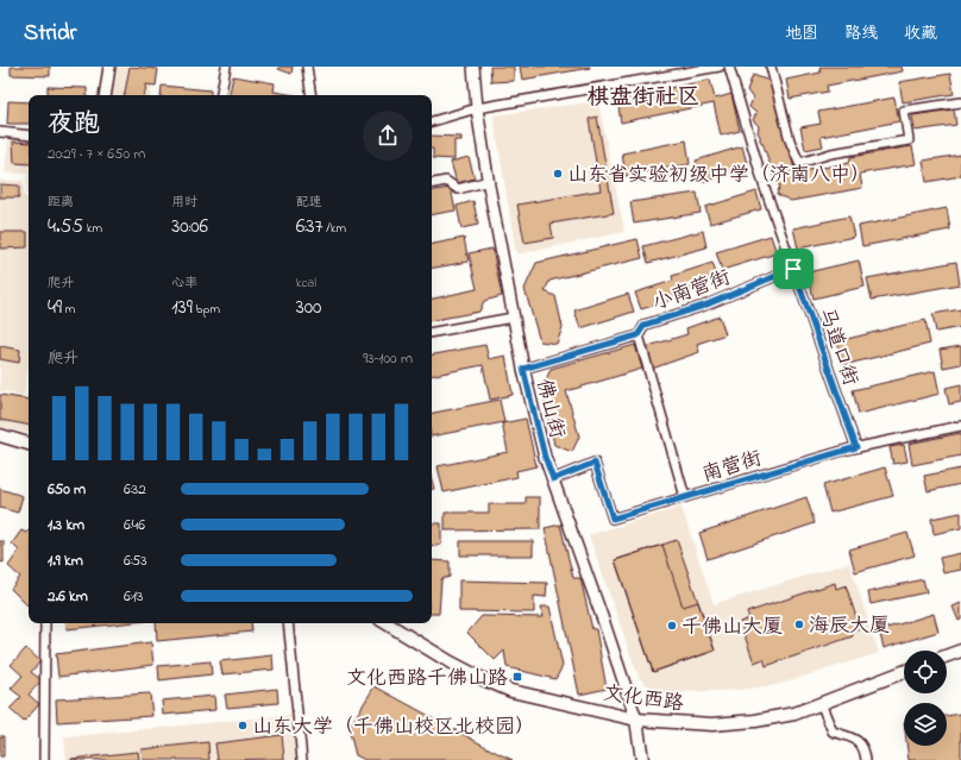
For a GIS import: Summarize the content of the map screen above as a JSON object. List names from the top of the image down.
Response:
{
  "streets": {
    "main road": ["文化西路"],
    "street": [
      "小南营街",
      "马道口街",
      "佛山街",
      "南营街"
    ]
  },
  "crossings": [
    ["小南营街", "马道口街"],
    ["小南营街", "佛山街"],
    ["马道口街", "南营街"],
    ["佛山街", "南营街"],
    ["佛山街", "文化西路"]
  ],
  "districts": ["棋盘街社区"],
  "places": {
    "other": [
      "山东省实验初级中学（济南八中）",
      "海辰大厦",
      "千佛山大厦",
      "山东大学（千佛山校区北校园）"
    ],
    "transit": ["文化西路千佛山路"]
  },
  "page": {
    "header": "Stridr",
    "nav": ["地图", "路线", "收藏"],
    "heading": ["夜跑", "20:29 · 7 × 650 m"],
    "stats": [
      ["距离", "4.55 km"],
      ["用时", "30:06"],
      ["配速", "6:37 /km"],
      ["爬升", "49 m"],
      ["心率", "139 bpm"],
      ["kcal", "300"]
    ],
    "chart": ["爬升", "93–100 m"],
    "list": [
      {
        "name": "650 m",
        "note": "6:32"
      },
      {
        "name": "1.3 km",
        "note": "6:46"
      },
      {
        "name": "1.9 km",
        "note": "6:53"
      },
      {
        "name": "2.6 km",
        "note": "6:13"
      }
    ]
  }
}
